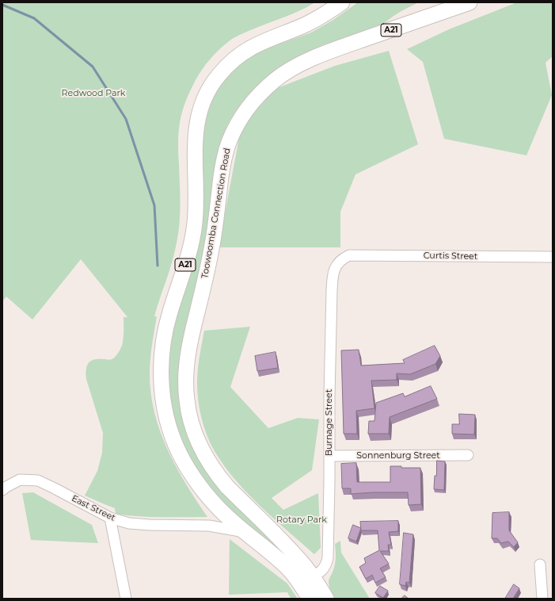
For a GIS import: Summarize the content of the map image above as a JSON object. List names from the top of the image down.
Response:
{
  "streets": {
    "highway": ["A21", "Toowoomba Connection Road"],
    "street": [
      "Curtis Street",
      "Burnage Street",
      "Sonnenburg Street",
      "East Street"
    ]
  },
  "crossings": [
    ["Toowoomba Connection Road", "Burnage Street"],
    ["Toowoomba Connection Road", "East Street"],
    ["Curtis Street", "Burnage Street"],
    ["Burnage Street", "Sonnenburg Street"]
  ],
  "parks": ["Redwood Park", "Rotary Park"]
}
